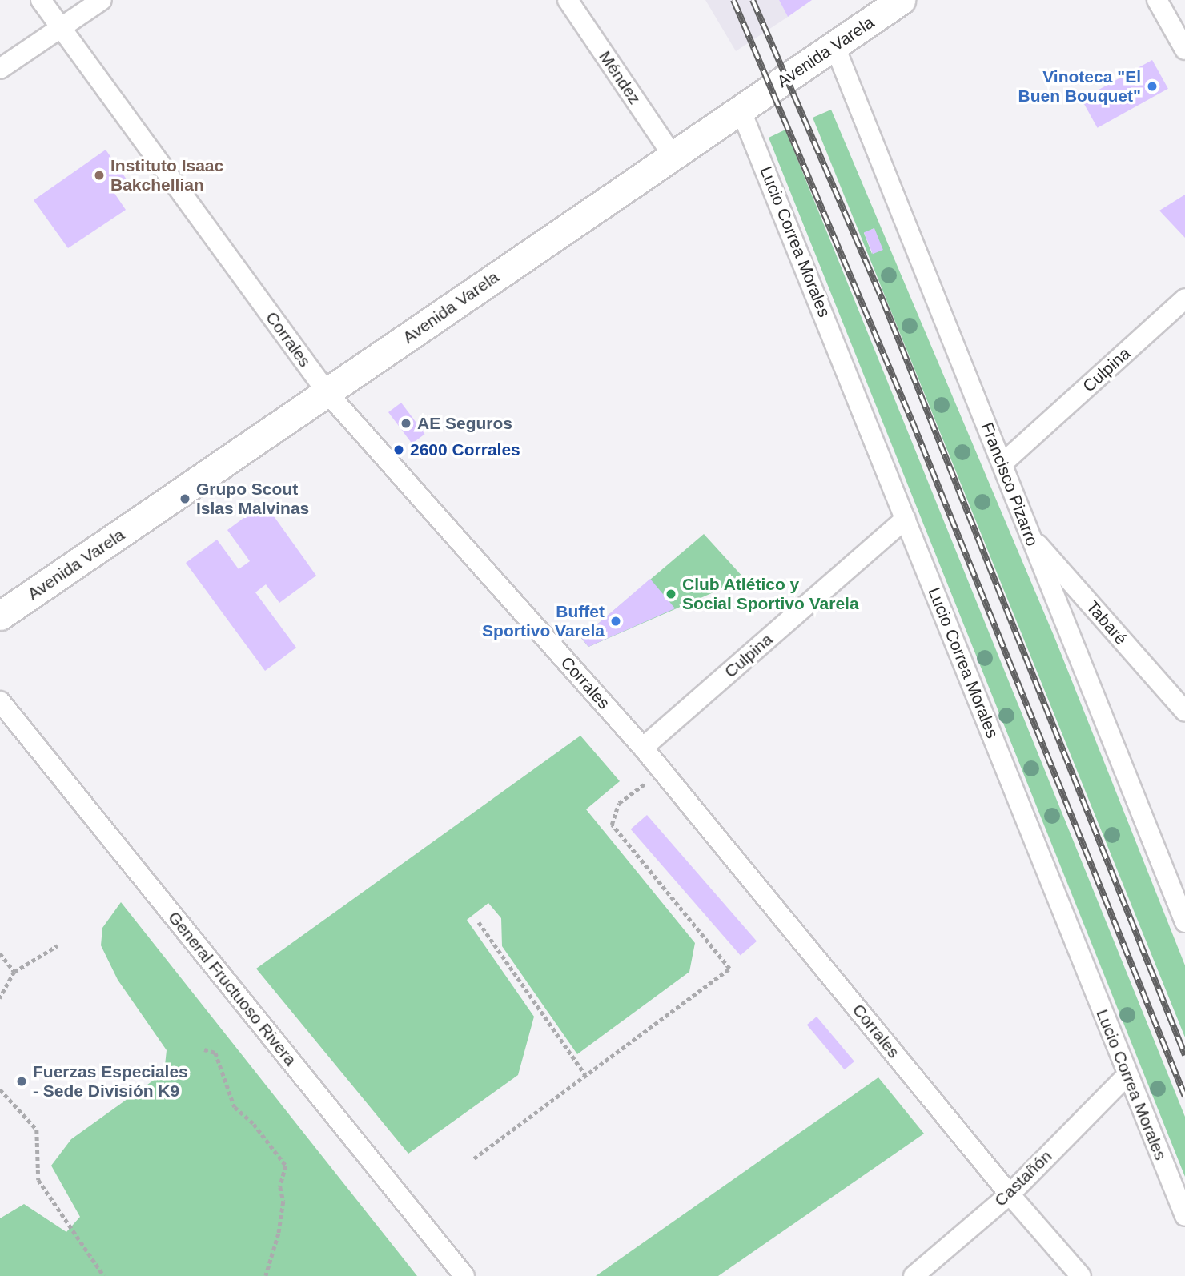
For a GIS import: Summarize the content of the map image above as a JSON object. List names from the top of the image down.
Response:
{
  "streets": {
    "main road": ["Avenida Varela"],
    "street": [
      "Méndez",
      "Lucio Correa Morales",
      "Corrales",
      "Culpina",
      "Francisco Pizarro",
      "Tabaré",
      "General Fructuoso Rivera",
      "Castañón"
    ]
  },
  "crossings": [
    ["Avenida Varela", "Méndez"],
    ["Avenida Varela", "Lucio Correa Morales"],
    ["Avenida Varela", "Corrales"],
    ["Avenida Varela", "Francisco Pizarro"],
    ["Lucio Correa Morales", "Culpina"],
    ["Lucio Correa Morales", "Castañón"],
    ["Corrales", "Culpina"],
    ["Corrales", "Castañón"],
    ["Culpina", "Francisco Pizarro"],
    ["Francisco Pizarro", "Tabaré"]
  ],
  "places": [
    "Vinoteca \"El Buen Bouquet\"",
    "Instituto Isaac Bakchellian",
    "AE Seguros",
    "2600 Corrales",
    "Grupo Scout Islas Malvinas",
    "Club Atlético y Social Sportivo Varela",
    "Buffet Sportivo Varela",
    "Fuerzas Especiales - Sede División K9"
  ]
}
